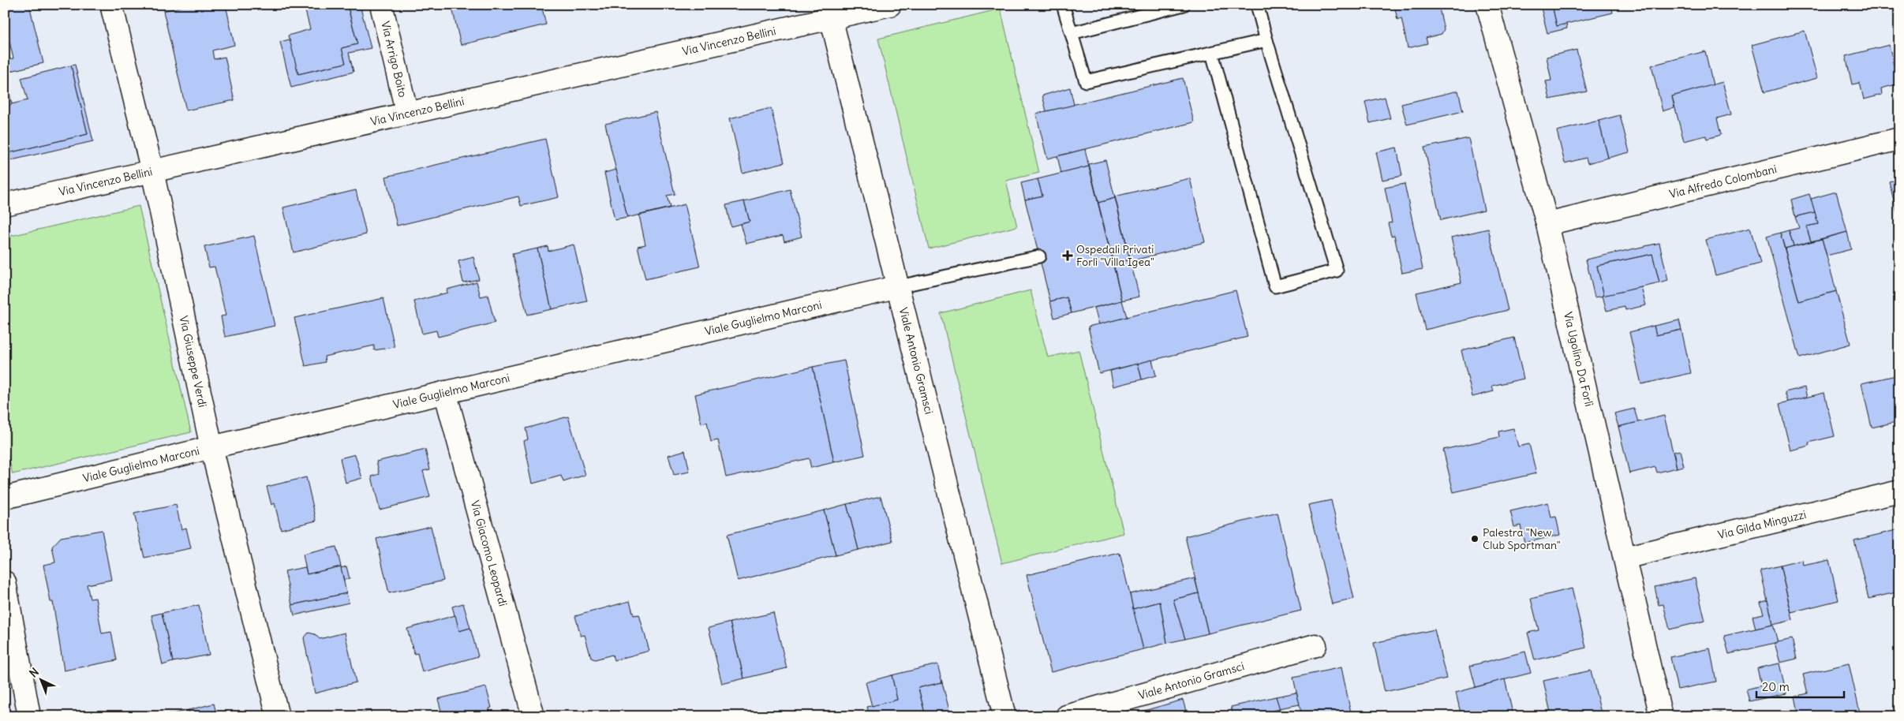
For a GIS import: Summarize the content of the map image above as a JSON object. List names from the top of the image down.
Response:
{
  "streets": {
    "street": [
      "Via Vincenzo Bellini",
      "Via Arrigo Boito",
      "Via Alfredo Colombani",
      "Viale Guglielmo Marconi",
      "Via Ugolino Da Forlì",
      "Via Giuseppe Verdi",
      "Viale Antonio Gramsci",
      "Via Gilda Minguzzi",
      "Via Giacomo Leopardi"
    ]
  },
  "crossings": [
    ["Via Vincenzo Bellini", "Via Arrigo Boito"],
    ["Via Vincenzo Bellini", "Via Giuseppe Verdi"],
    ["Via Vincenzo Bellini", "Viale Antonio Gramsci"],
    ["Via Alfredo Colombani", "Via Ugolino Da Forlì"],
    ["Viale Guglielmo Marconi", "Via Giuseppe Verdi"],
    ["Viale Guglielmo Marconi", "Viale Antonio Gramsci"],
    ["Viale Guglielmo Marconi", "Via Giacomo Leopardi"],
    ["Via Ugolino Da Forlì", "Via Gilda Minguzzi"]
  ],
  "places": {
    "health": ["Ospedali Privati Forlì \"Villa Igea\""],
    "other": ["Palestra \"New Club Sportman\""]
  },
  "scale_bar": "20 m",
  "north": "top left"
}
